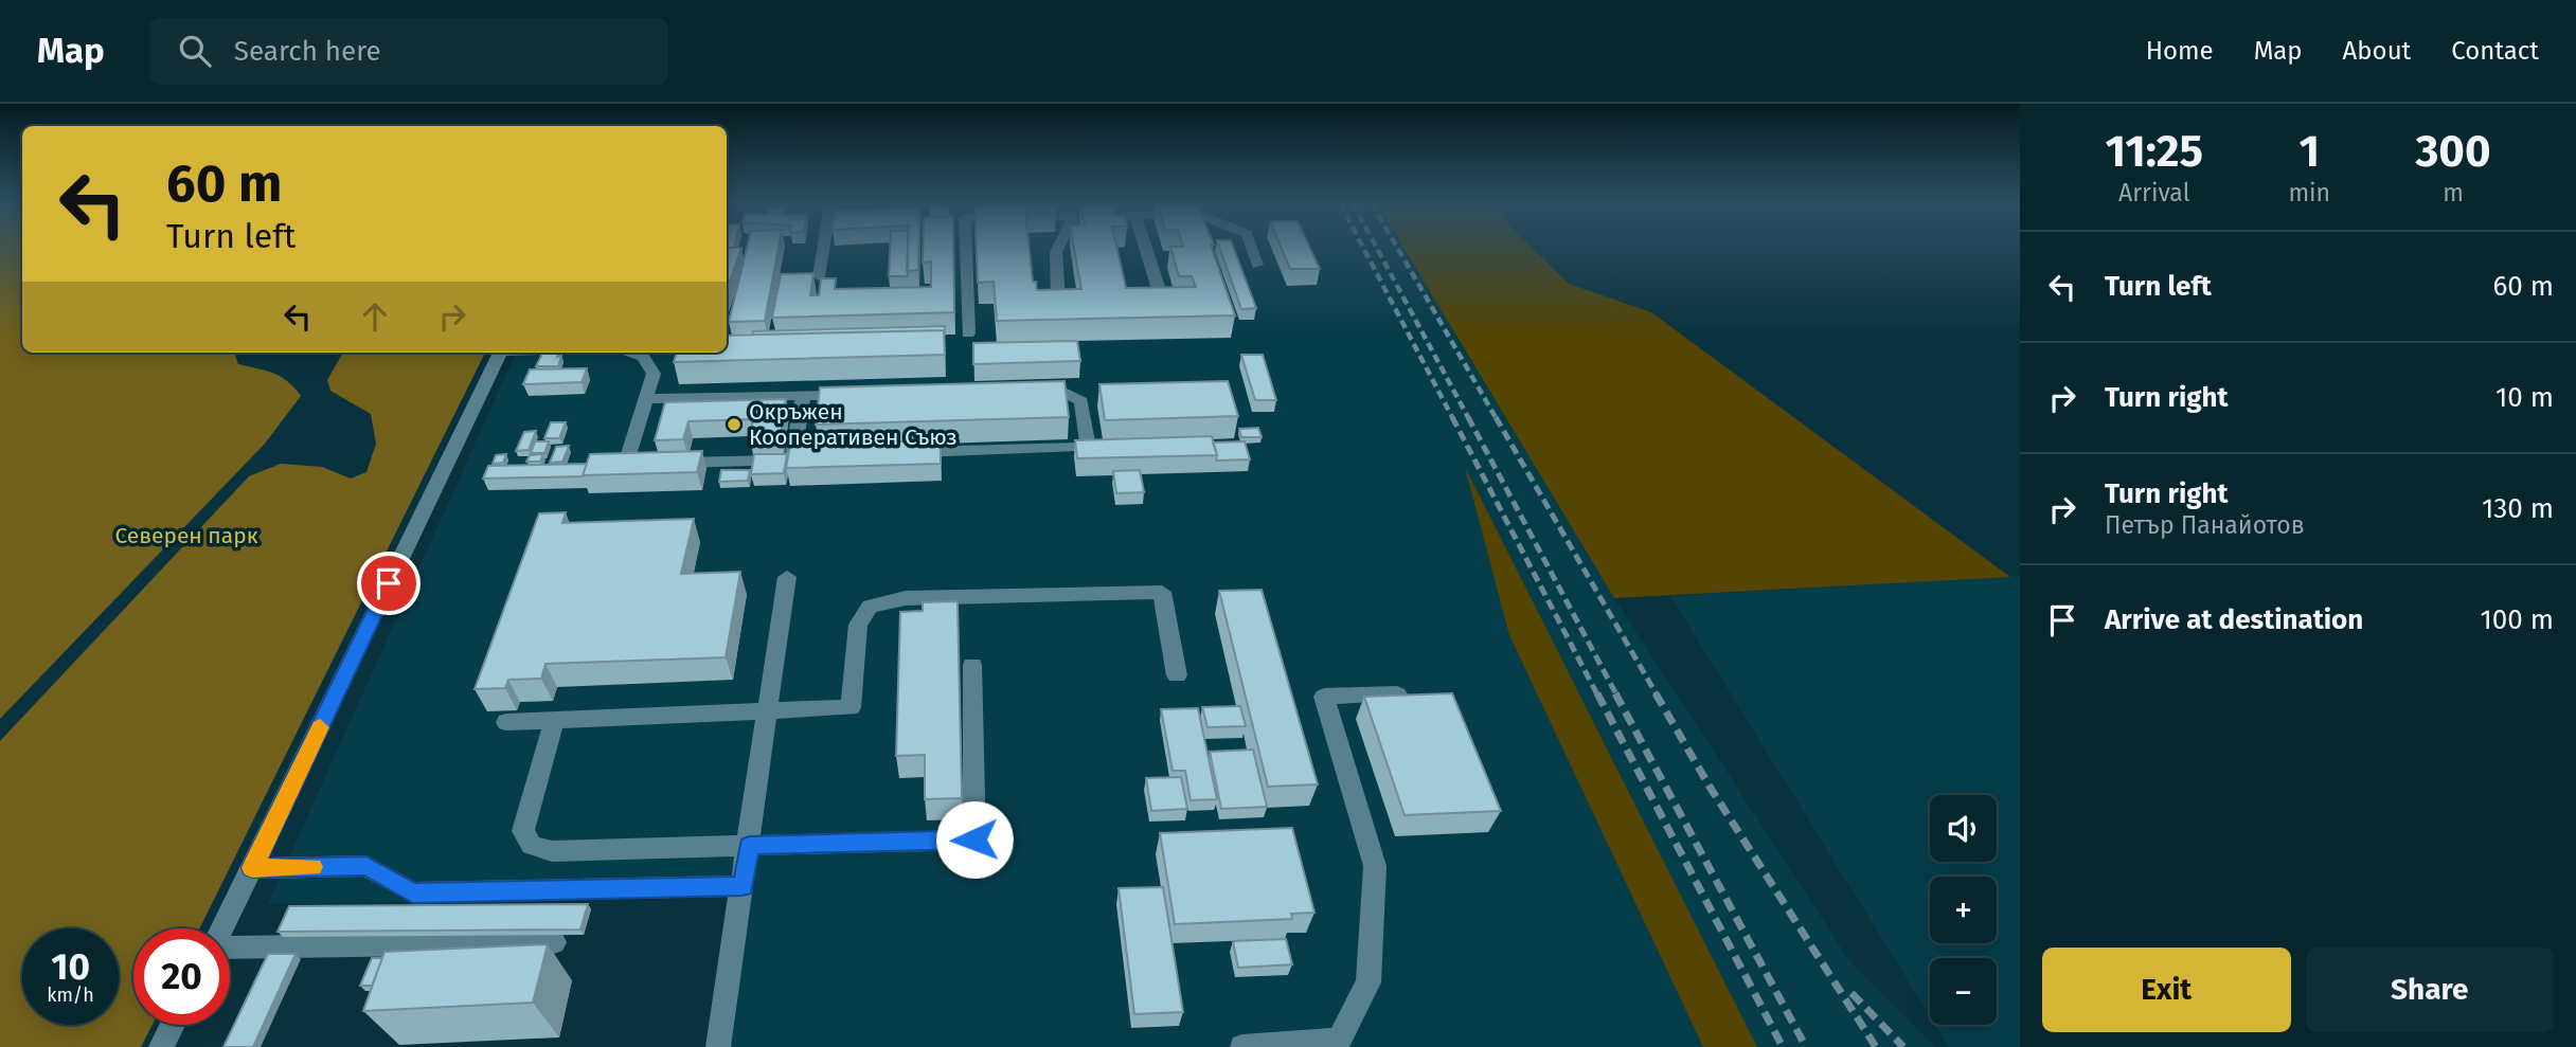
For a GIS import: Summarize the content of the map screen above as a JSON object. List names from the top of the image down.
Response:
{
  "parks": ["Северен парк"],
  "places": ["Окръжен Кооперативен Съюз"],
  "page": {
    "header": "Map",
    "search": "Search here",
    "nav": [
      "Home",
      "Map",
      "About",
      "Contact"
    ],
    "eta": [
      "11:25",
      "Arrival",
      "1",
      "min",
      "300",
      "m"
    ],
    "turn": ["60 m", "Turn left"],
    "list": [
      {
        "name": "Turn left",
        "value": "60 m"
      },
      {
        "name": "Turn right",
        "value": "10 m"
      },
      {
        "name": "Turn right",
        "note": "Петър Панайотов",
        "value": "130 m"
      },
      {
        "name": "Arrive at destination",
        "value": "100 m"
      }
    ],
    "map_buttons": ["+", "−"],
    "speed": "10 km/h",
    "limit": "20",
    "buttons": ["Exit", "Share"]
  }
}
